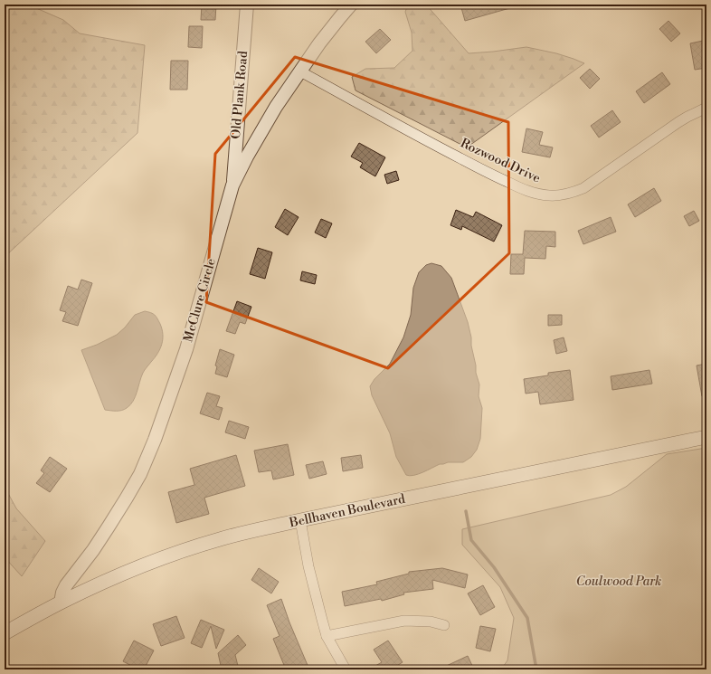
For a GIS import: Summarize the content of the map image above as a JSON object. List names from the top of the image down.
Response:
{
  "streets": {
    "main road": ["Bellhaven Boulevard"],
    "street": ["Old Plank Road", "Rozwood Drive", "McClure Circle"]
  },
  "crossings": [
    ["Old Plank Road", "McClure Circle"],
    ["Rozwood Drive", "McClure Circle"],
    ["McClure Circle", "Bellhaven Boulevard"]
  ],
  "parks": ["Coulwood Park"]
}
